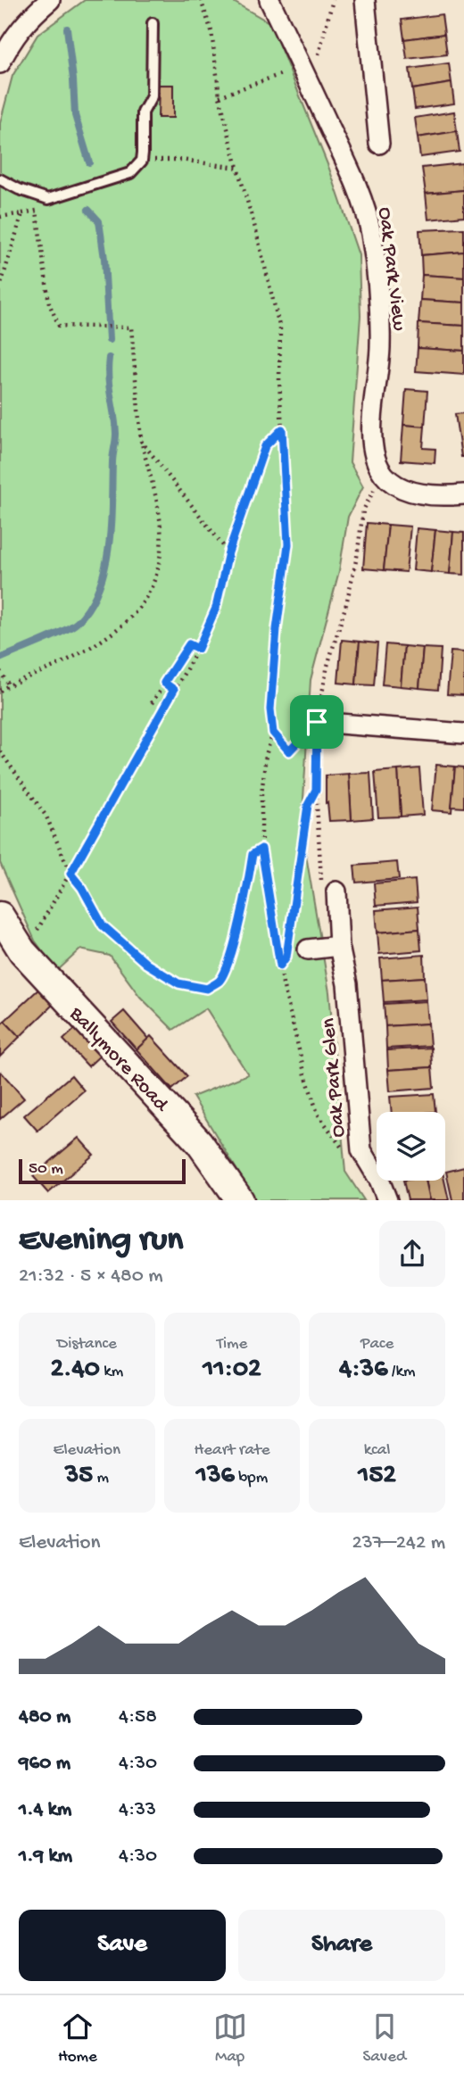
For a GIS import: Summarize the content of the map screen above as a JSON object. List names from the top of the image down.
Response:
{
  "streets": {
    "main road": ["Ballymore Road"],
    "street": ["Oak Park View", "Oak Park Glen"]
  },
  "scale_bar": "50 m",
  "page": {
    "scale": "50 m",
    "heading": ["Evening run", "21:32 · 5 × 480 m"],
    "stats": [
      ["Distance", "2.40 km"],
      ["Time", "11:02"],
      ["Pace", "4:36 /km"],
      ["Elevation", "35 m"],
      ["Heart rate", "136 bpm"],
      ["kcal", "152"]
    ],
    "chart": ["Elevation", "237–242 m"],
    "list": [
      {
        "name": "480 m",
        "note": "4:58"
      },
      {
        "name": "960 m",
        "note": "4:30"
      },
      {
        "name": "1.4 km",
        "note": "4:33"
      },
      {
        "name": "1.9 km",
        "note": "4:30"
      }
    ],
    "buttons": ["Save", "Share"],
    "tabs": ["Home", "Map", "Saved"]
  }
}
